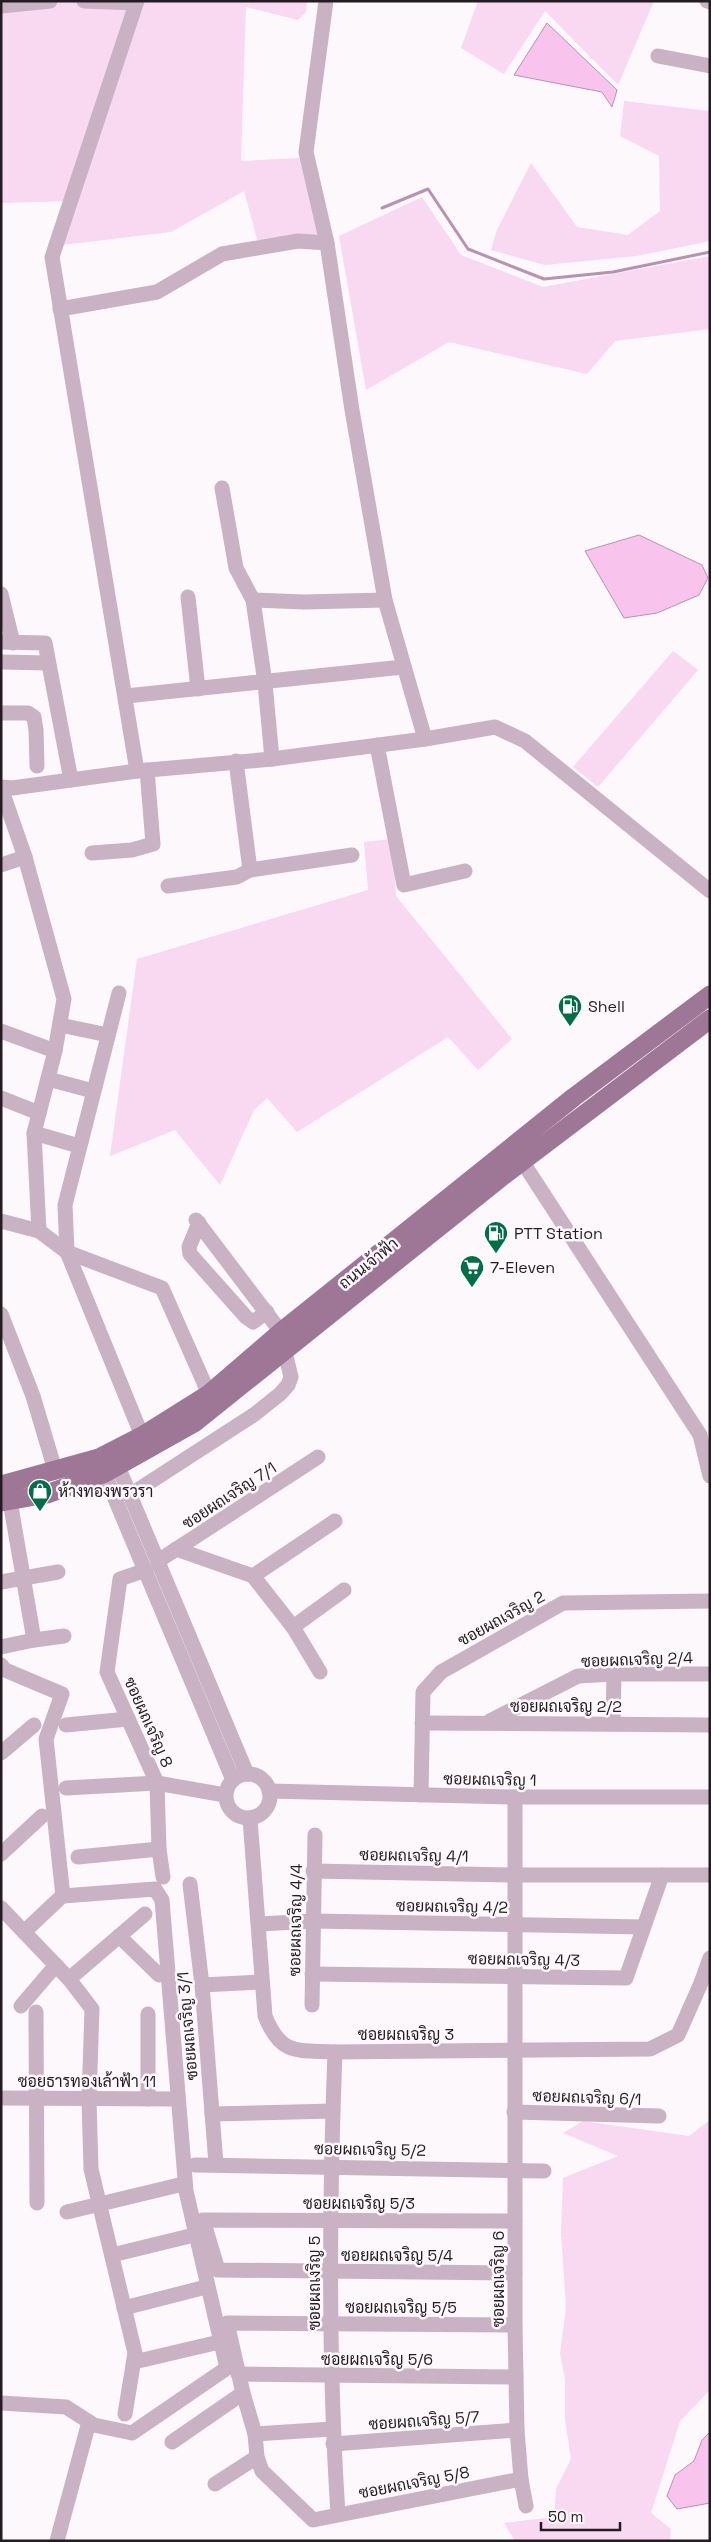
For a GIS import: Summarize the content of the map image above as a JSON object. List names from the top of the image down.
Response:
{
  "streets": {
    "main road": ["ถนนเจ้าฟ้า"],
    "street": [
      "ซอยผถเจริญ 7/1",
      "ซอยผถเจริญ 2",
      "ซอยผถเจริญ 2/4",
      "ซอยผถเจริญ 2/2",
      "ซอยผถเจริญ 8",
      "ซอยผถเจริญ 1",
      "ซอยผถเจริญ 4/1",
      "ซอยผถเจริญ 4/2",
      "ซอยผถเจริญ 4/4",
      "ซอยผถเจริญ 4/3",
      "ซอยผถเจริญ 3/1",
      "ซอยผถเจริญ 3",
      "ซอยธารทองเล้าฟ้า 11",
      "ซอยผถเจริญ 6/1",
      "ซอยผถเจริญ 5/2",
      "ซอยผถเจริญ 5/3",
      "ซอยผถเจริญ 5/4",
      "ซอยผถเจริญ 6",
      "ซอยผถเงริญ 5",
      "ซอยผถเจริญ 5/5",
      "ซอยผถเจริญ 5/6",
      "ซอยผถเจริญ 5/7",
      "ซอยผถเจริญ 5/8"
    ]
  },
  "crossings": [
    ["ซอยผถเจริญ 7/1", "ซอยผถเจริญ 8"],
    ["ซอยผถเจริญ 2", "ซอยผถเจริญ 2/2"],
    ["ซอยผถเจริญ 2", "ซอยผถเจริญ 1"],
    ["ซอยผถเจริญ 2/4", "ซอยผถเจริญ 2/2"],
    ["ซอยผถเจริญ 1", "ซอยผถเจริญ 3"],
    ["ซอยผถเจริญ 4/1", "ซอยผถเจริญ 4/4"],
    ["ซอยผถเจริญ 4/1", "ซอยผถเจริญ 4/3"],
    ["ซอยผถเจริญ 4/2", "ซอยผถเจริญ 4/4"],
    ["ซอยผถเจริญ 4/2", "ซอยผถเจริญ 4/3"],
    ["ซอยผถเจริญ 4/2", "ซอยผถเจริญ 3"],
    ["ซอยผถเจริญ 4/4", "ซอยผถเจริญ 4/3"],
    ["ซอยผถเจริญ 3/1", "ซอยผถเจริญ 5/2"],
    ["ซอยผถเจริญ 3", "ซอยผถเจริญ 6"],
    ["ซอยผถเจริญ 3", "ซอยผถเงริญ 5"],
    ["ซอยผถเจริญ 6/1", "ซอยผถเจริญ 6"],
    ["ซอยผถเจริญ 5/2", "ซอยผถเจริญ 6"],
    ["ซอยผถเจริญ 5/2", "ซอยผถเงริญ 5"],
    ["ซอยผถเจริญ 5/3", "ซอยผถเจริญ 5/4"],
    ["ซอยผถเจริญ 5/3", "ซอยผถเจริญ 6"],
    ["ซอยผถเจริญ 5/3", "ซอยผถเงริญ 5"],
    ["ซอยผถเจริญ 5/4", "ซอยผถเจริญ 6"],
    ["ซอยผถเจริญ 5/4", "ซอยผถเงริญ 5"],
    ["ซอยผถเจริญ 6", "ซอยผถเจริญ 5/5"],
    ["ซอยผถเจริญ 6", "ซอยผถเจริญ 5/6"],
    ["ซอยผถเจริญ 6", "ซอยผถเจริญ 5/7"],
    ["ซอยผถเจริญ 6", "ซอยผถเจริญ 5/8"],
    ["ซอยผถเงริญ 5", "ซอยผถเจริญ 5/5"],
    ["ซอยผถเงริญ 5", "ซอยผถเจริญ 5/6"],
    ["ซอยผถเงริญ 5", "ซอยผถเจริญ 5/7"],
    ["ซอยผถเงริญ 5", "ซอยผถเจริญ 5/8"],
    ["ซอยผถเจริญ 5/5", "ซอยผถเจริญ 5/6"]
  ],
  "places": {
    "fuel station": ["Shell", "PTT Station"],
    "supermarket": ["7-Eleven"],
    "shop": ["ห้างทองพรวรา"]
  },
  "scale_bar": "50 m"
}
